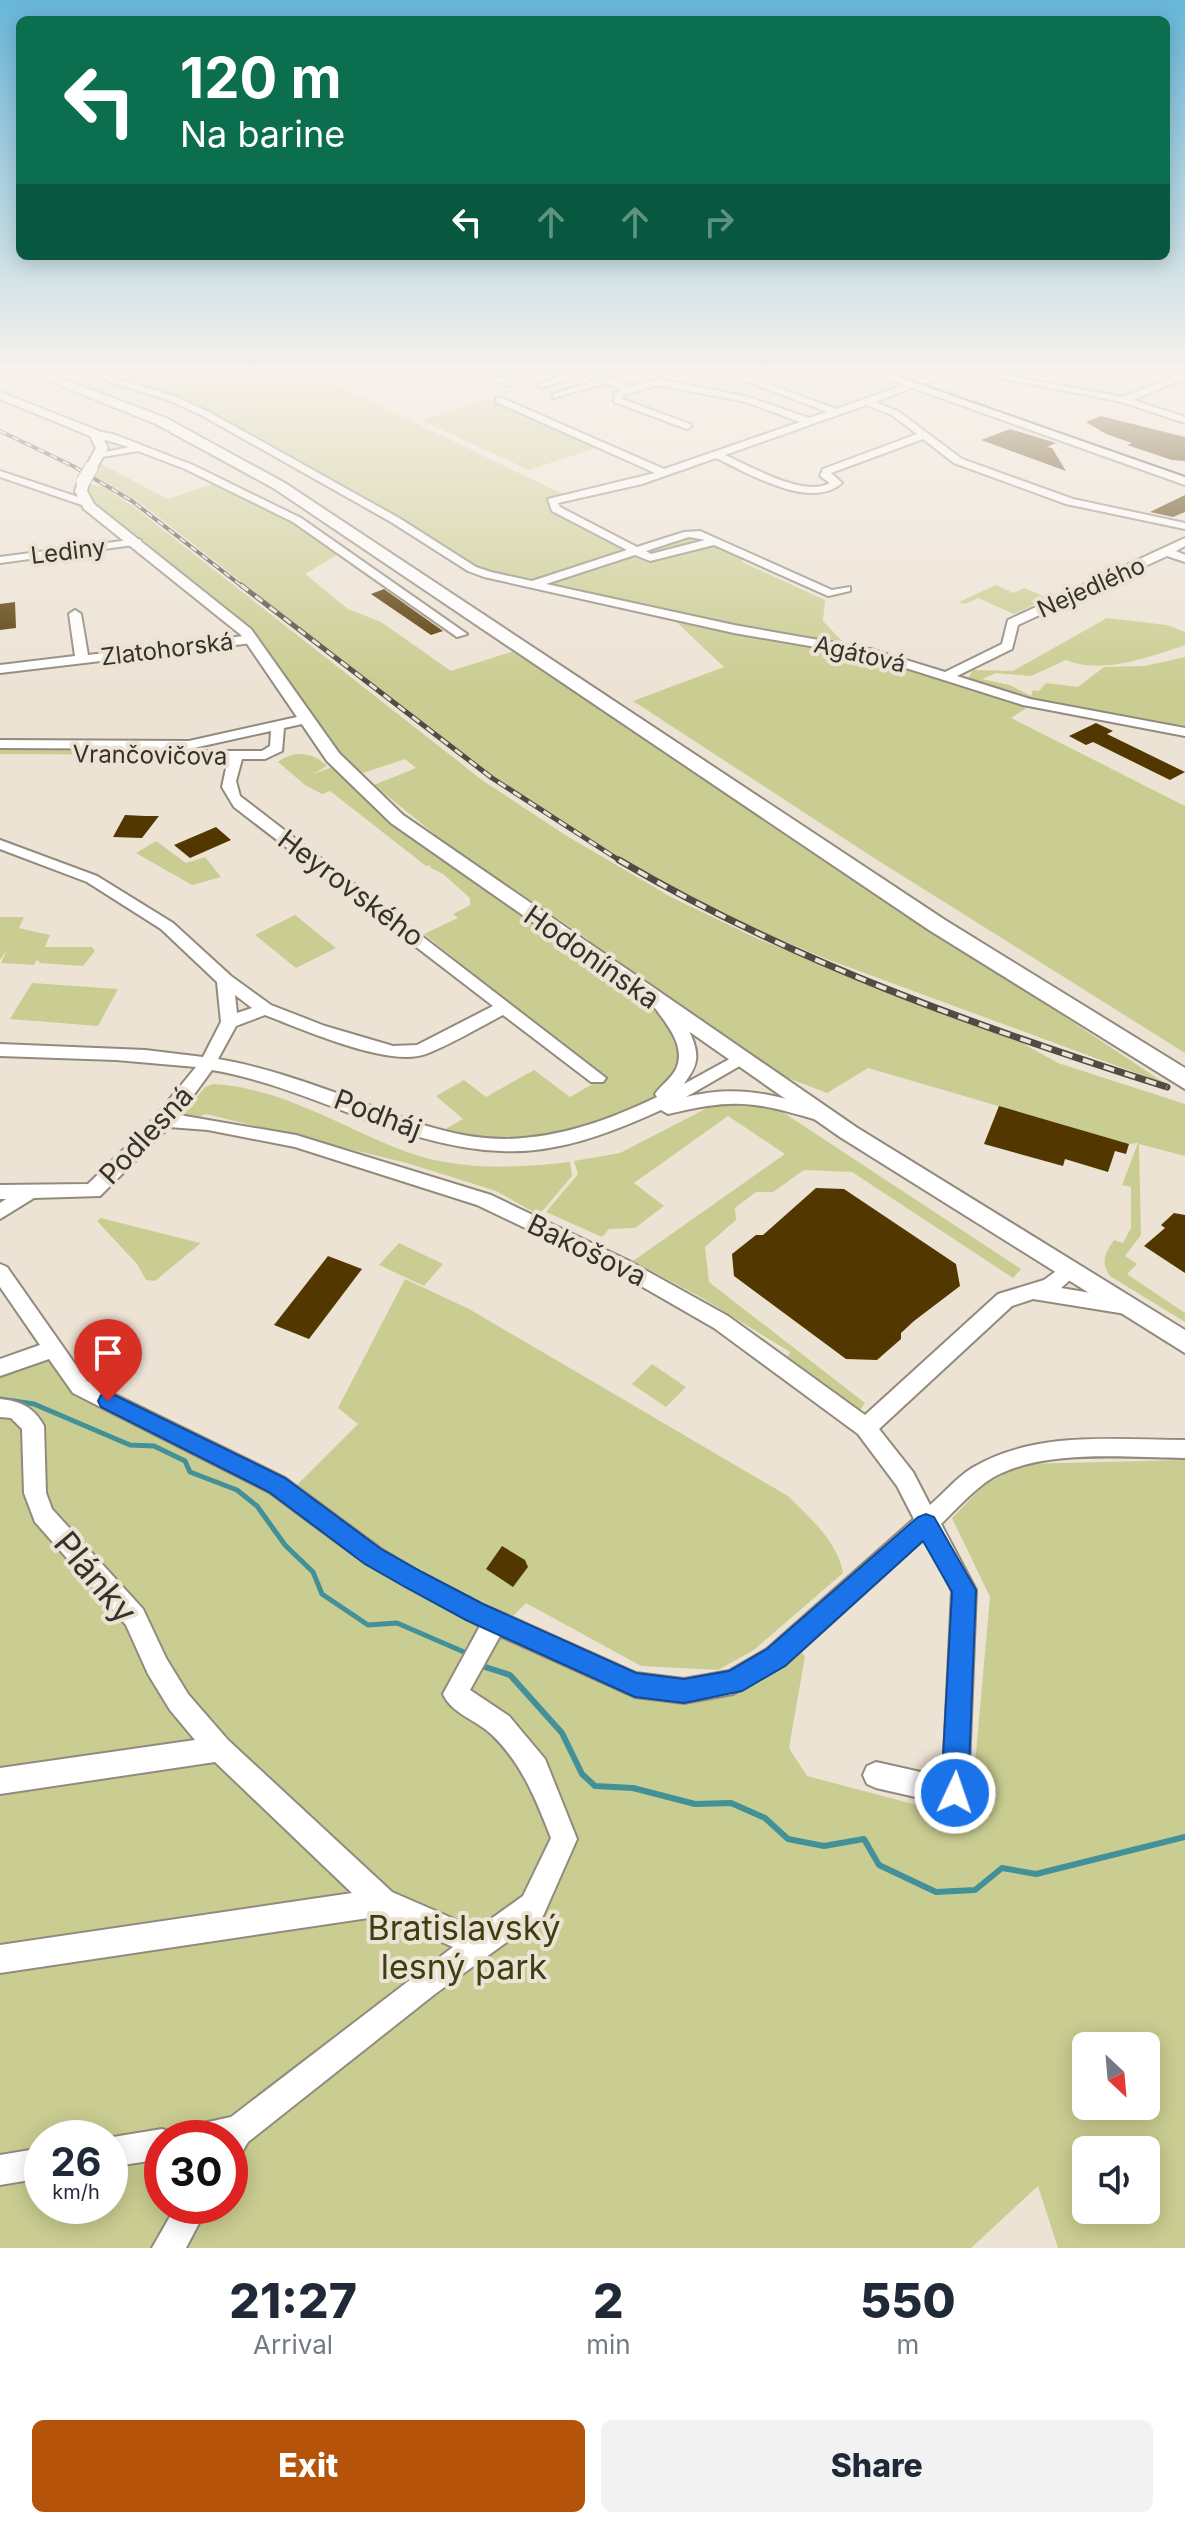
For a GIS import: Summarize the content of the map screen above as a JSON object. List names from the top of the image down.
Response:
{
  "streets": {
    "main road": ["Hodonínska"],
    "street": [
      "Lediny",
      "Nejedlého",
      "Zlatohorská",
      "Agátová",
      "Vrančovičova",
      "Heyrovského",
      "Podháj",
      "Podlesná",
      "Bakošova",
      "Plánky"
    ]
  },
  "crossings": [
    ["Lediny", "Hodonínska"],
    ["Nejedlého", "Agátová"],
    ["Zlatohorská", "Hodonínska"],
    ["Vrančovičova", "Heyrovského"],
    ["Vrančovičova", "Hodonínska"],
    ["Hodonínska", "Podháj"],
    ["Podháj", "Podlesná"],
    ["Podlesná", "Bakošova"]
  ],
  "parks": ["Bratislavský lesný park"],
  "north": "bottom right",
  "page": {
    "turn": ["120 m", "Na barine"],
    "speed": "26 km/h",
    "limit": "30",
    "eta": [
      "21:27",
      "Arrival",
      "2",
      "min",
      "550",
      "m"
    ],
    "buttons": ["Exit", "Share"]
  }
}
